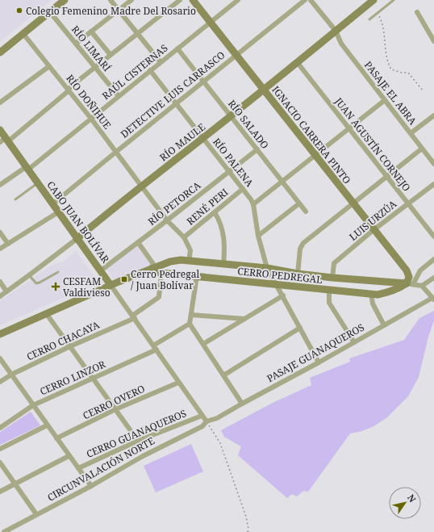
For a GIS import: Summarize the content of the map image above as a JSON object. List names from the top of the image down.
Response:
{
  "streets": {
    "street": [
      "RÍO LIMARÍ",
      "RAÚL CISTERNAS",
      "PASAJE EL ABRA",
      "DETECTIVE LUIS CARRASCO",
      "RÍO DOÑIHUE",
      "RÍO SALADO",
      "IGNACIO CARRERA PINTO",
      "RÍO MAULE",
      "JUAN AGUSTÍN CORNEJO",
      "RÍO PALENA",
      "RÍO PETORCA",
      "RENÉ PERI",
      "LUIS URZÚA",
      "CABO JUAN BOLÍVAR",
      "CERRO PEDREGAL",
      "CERRO CHACAYA",
      "PASAJE GUANAQUEROS",
      "CERRO LINZOR",
      "CERRO OVERO",
      "CERRO GUANAQUEROS",
      "CIRCUNVALACIÓN NORTE"
    ]
  },
  "crossings": [
    ["RÍO LIMARÍ", "RAÚL CISTERNAS"],
    ["RAÚL CISTERNAS", "RÍO DOÑIHUE"],
    ["RAÚL CISTERNAS", "RÍO SALADO"],
    ["RAÚL CISTERNAS", "IGNACIO CARRERA PINTO"],
    ["RAÚL CISTERNAS", "RÍO PALENA"],
    ["RAÚL CISTERNAS", "CABO JUAN BOLÍVAR"],
    ["PASAJE EL ABRA", "RÍO MAULE"],
    ["DETECTIVE LUIS CARRASCO", "RÍO DOÑIHUE"],
    ["DETECTIVE LUIS CARRASCO", "RÍO SALADO"],
    ["DETECTIVE LUIS CARRASCO", "IGNACIO CARRERA PINTO"],
    ["DETECTIVE LUIS CARRASCO", "RÍO PALENA"],
    ["DETECTIVE LUIS CARRASCO", "CABO JUAN BOLÍVAR"],
    ["RÍO DOÑIHUE", "RÍO MAULE"],
    ["RÍO DOÑIHUE", "RÍO PETORCA"],
    ["RÍO DOÑIHUE", "RENÉ PERI"],
    ["RÍO DOÑIHUE", "CERRO PEDREGAL"],
    ["RÍO SALADO", "RÍO MAULE"],
    ["RÍO SALADO", "RÍO PETORCA"],
    ["IGNACIO CARRERA PINTO", "RÍO MAULE"],
    ["IGNACIO CARRERA PINTO", "LUIS URZÚA"],
    ["IGNACIO CARRERA PINTO", "CERRO PEDREGAL"],
    ["RÍO MAULE", "JUAN AGUSTÍN CORNEJO"],
    ["RÍO MAULE", "RÍO PALENA"],
    ["RÍO MAULE", "CABO JUAN BOLÍVAR"],
    ["JUAN AGUSTÍN CORNEJO", "LUIS URZÚA"],
    ["RÍO PALENA", "RÍO PETORCA"],
    ["RÍO PALENA", "RENÉ PERI"],
    ["RÍO PETORCA", "CABO JUAN BOLÍVAR"],
    ["LUIS URZÚA", "CERRO PEDREGAL"],
    ["CABO JUAN BOLÍVAR", "CERRO PEDREGAL"],
    ["CABO JUAN BOLÍVAR", "CERRO CHACAYA"],
    ["CABO JUAN BOLÍVAR", "PASAJE GUANAQUEROS"],
    ["CABO JUAN BOLÍVAR", "CERRO LINZOR"],
    ["CABO JUAN BOLÍVAR", "CERRO OVERO"],
    ["CABO JUAN BOLÍVAR", "CERRO GUANAQUEROS"],
    ["CABO JUAN BOLÍVAR", "CIRCUNVALACIÓN NORTE"],
    ["CERRO PEDREGAL", "CERRO CHACAYA"],
    ["PASAJE GUANAQUEROS", "CIRCUNVALACIÓN NORTE"]
  ],
  "places": {
    "other": ["Colegio Femenino Madre Del Rosario"],
    "transit": ["Cerro Pedregal / Juan Bolívar"],
    "health": ["CESFAM Valdivieso"]
  },
  "north": "top right"
}
